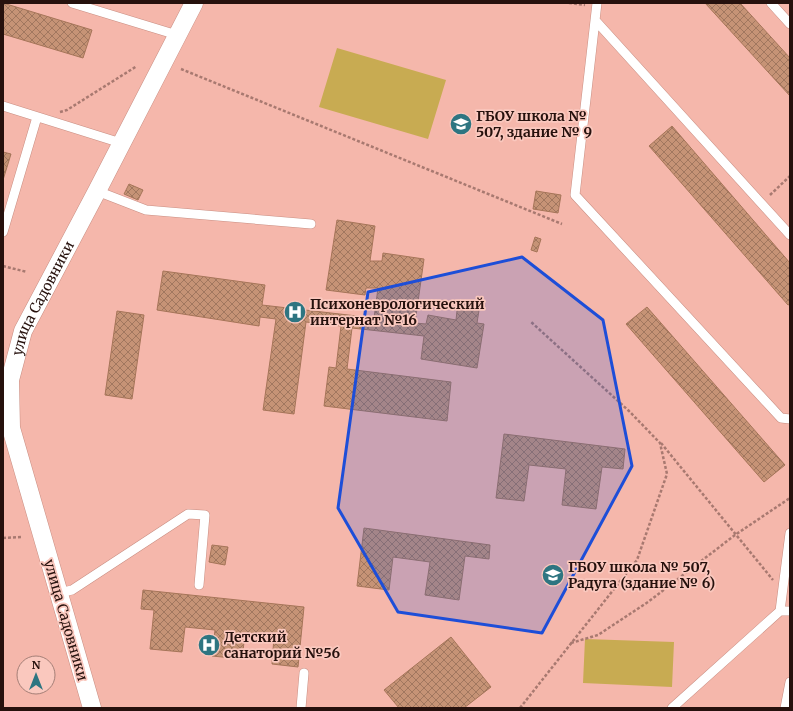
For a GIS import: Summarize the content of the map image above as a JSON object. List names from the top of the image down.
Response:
{
  "streets": {
    "street": ["улица Садовники"]
  },
  "places": {
    "school or university": ["ГБОУ школа № 507, здание № 9", "ГБОУ школа № 507, Радуга (здание № 6)"],
    "hospital": ["Психоневрологический интернат №16", "Детский санаторий №56"]
  },
  "north": "top"
}
